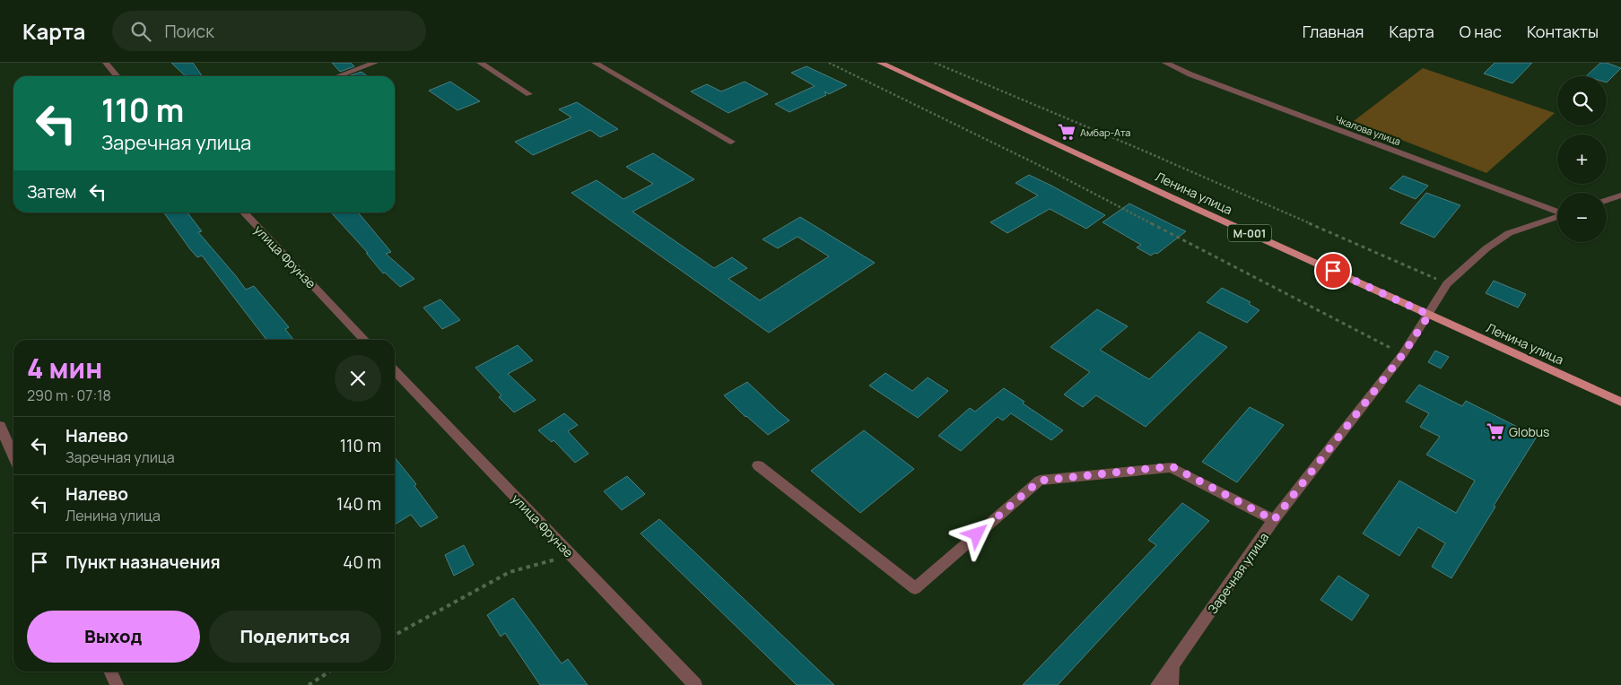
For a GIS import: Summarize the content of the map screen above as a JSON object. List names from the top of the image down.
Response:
{
  "streets": {
    "main road": ["Ленина улица", "М-001"],
    "street": ["Чкалова улица", "улица Фрунзе", "Заречная улица"]
  },
  "crossings": [
    ["Ленина улица", "Заречная улица"]
  ],
  "places": {
    "supermarket": ["Амбар-Ата", "Globus"]
  },
  "page": {
    "header": "Карта",
    "search": "Поиск",
    "nav": [
      "Главная",
      "Карта",
      "О нас",
      "Контакты"
    ],
    "map_buttons": ["+", "−"],
    "turn": ["110 m", "Заречная улица"],
    "then": "Затем",
    "heading": ["4 мин", "290 m · 07:18"],
    "list": [
      {
        "name": "Налево",
        "note": "Заречная улица",
        "value": "110 m"
      },
      {
        "name": "Налево",
        "note": "Ленина улица",
        "value": "140 m"
      },
      {
        "name": "Пункт назначения",
        "value": "40 m"
      }
    ],
    "buttons": ["Выход", "Поделиться"]
  }
}
